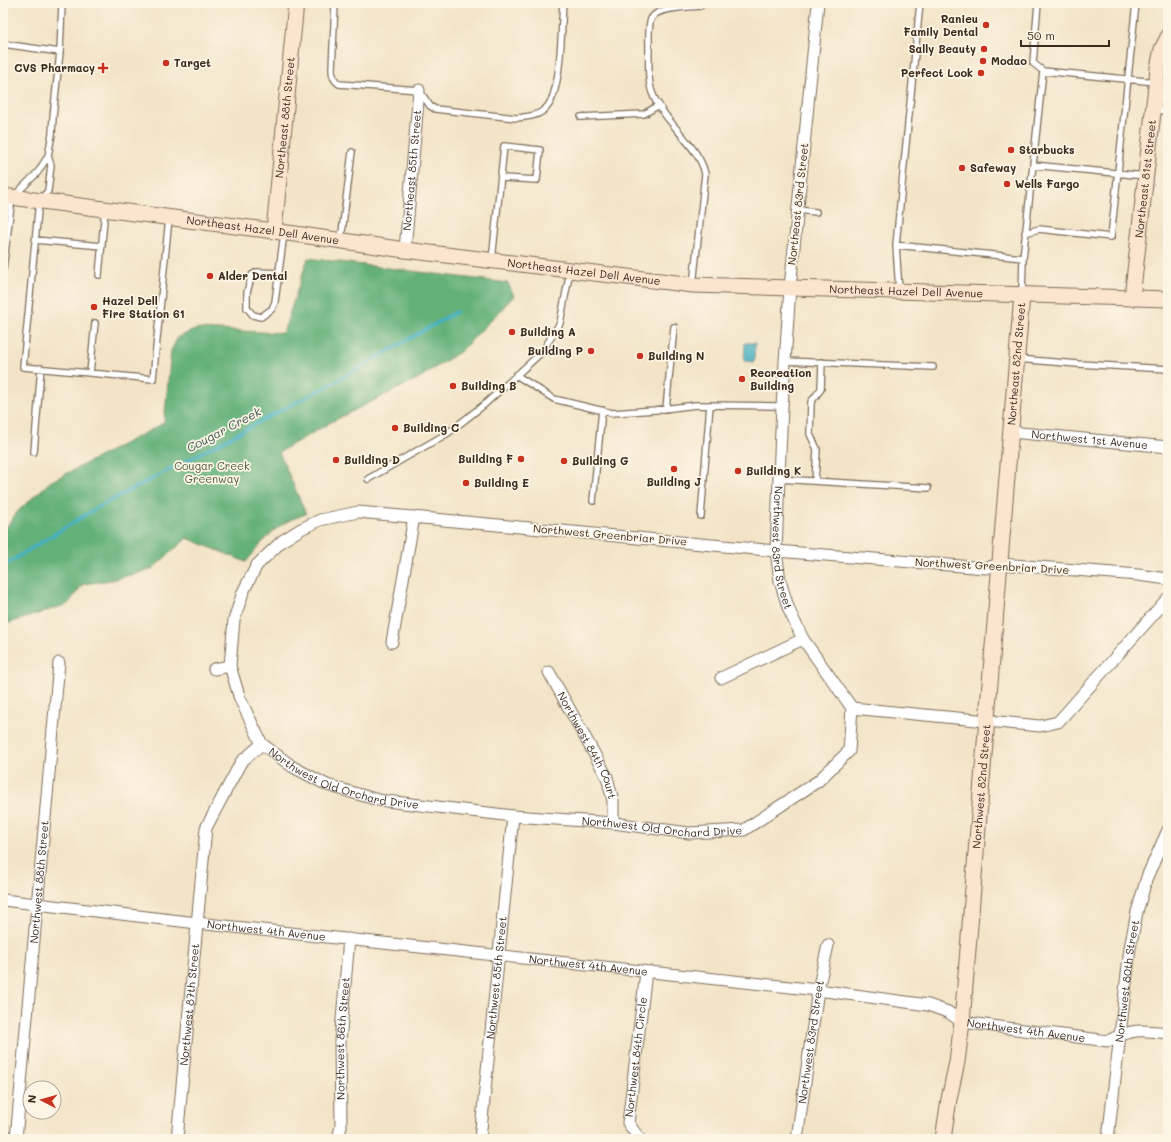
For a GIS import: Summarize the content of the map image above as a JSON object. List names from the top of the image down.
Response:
{
  "streets": {
    "street": [
      "Northeast 88th Street",
      "Northeast 85th Street",
      "Northeast 81st Street",
      "Northeast 83rd Street",
      "Northeast Hazel Dell Avenue",
      "Northeast 82nd Street",
      "Northwest 1st Avenue",
      "Northwest Greenbriar Drive",
      "Northwest 83rd Street",
      "Northwest 84th Court",
      "Northwest Old Orchard Drive",
      "Northwest 82nd Street",
      "Northwest 88th Street",
      "Northwest 4th Avenue",
      "Northwest 85th Street",
      "Northwest 80th Street",
      "Northwest 87th Street",
      "Northwest 86th Street",
      "Northwest 84th Circle"
    ]
  },
  "crossings": [
    ["Northeast 88th Street", "Northeast Hazel Dell Avenue"],
    ["Northeast 85th Street", "Northeast Hazel Dell Avenue"],
    ["Northeast 81st Street", "Northeast Hazel Dell Avenue"],
    ["Northeast 83rd Street", "Northeast Hazel Dell Avenue"],
    ["Northeast 83rd Street", "Northwest 83rd Street"],
    ["Northeast Hazel Dell Avenue", "Northeast 82nd Street"],
    ["Northeast 82nd Street", "Northwest 1st Avenue"],
    ["Northeast 82nd Street", "Northwest 82nd Street"],
    ["Northwest 1st Avenue", "Northwest 82nd Street"],
    ["Northwest Greenbriar Drive", "Northwest 83rd Street"],
    ["Northwest Greenbriar Drive", "Northwest Old Orchard Drive"],
    ["Northwest Greenbriar Drive", "Northwest 82nd Street"],
    ["Northwest Greenbriar Drive", "Northwest 87th Street"],
    ["Northwest 83rd Street", "Northwest Old Orchard Drive"],
    ["Northwest 83rd Street", "Northwest 4th Avenue"],
    ["Northwest 84th Court", "Northwest Old Orchard Drive"],
    ["Northwest Old Orchard Drive", "Northwest 85th Street"],
    ["Northwest Old Orchard Drive", "Northwest 87th Street"],
    ["Northwest 82nd Street", "Northwest 4th Avenue"],
    ["Northwest 88th Street", "Northwest 4th Avenue"],
    ["Northwest 4th Avenue", "Northwest 85th Street"],
    ["Northwest 4th Avenue", "Northwest 80th Street"],
    ["Northwest 4th Avenue", "Northwest 87th Street"],
    ["Northwest 4th Avenue", "Northwest 86th Street"],
    ["Northwest 4th Avenue", "Northwest 84th Circle"]
  ],
  "water": ["Cougar Creek"],
  "parks": ["Cougar Creek Greenway"],
  "places": {
    "other": [
      "Ranieu Family Dental",
      "Sally Beauty",
      "Modao",
      "Target",
      "Perfect Look",
      "Starbucks",
      "Safeway",
      "Wells Fargo",
      "Alder Dental",
      "Hazel Dell Fire Station 61",
      "Building A",
      "Building P",
      "Building N",
      "Recreation Building",
      "Building B",
      "Building C",
      "Building F",
      "Building D",
      "Building G",
      "Building J",
      "Building K",
      "Building E"
    ],
    "health": ["CVS Pharmacy"]
  },
  "scale_bar": "50 m",
  "north": "left"
}
